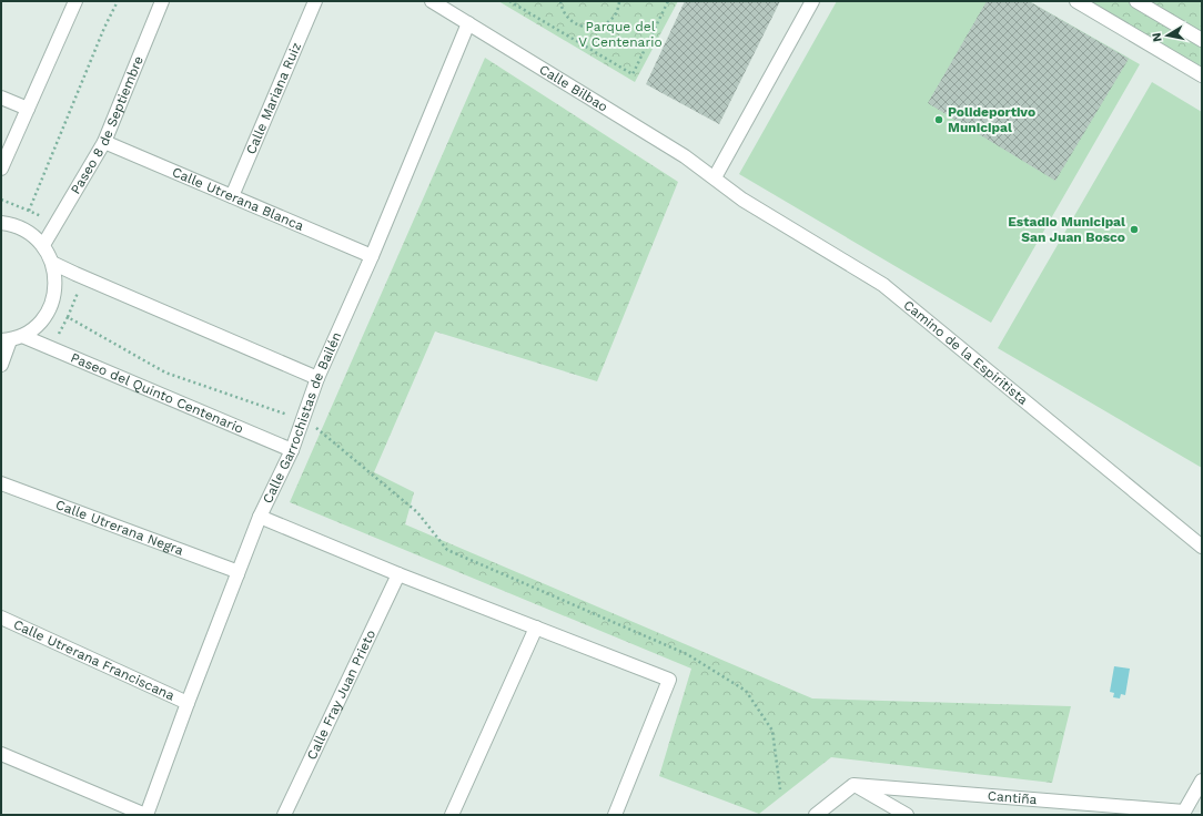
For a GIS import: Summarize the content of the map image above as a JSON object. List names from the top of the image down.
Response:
{
  "streets": {
    "street": [
      "Calle Bilbao",
      "Calle Mariana Ruiz",
      "Paseo 8 de Septiembre",
      "Calle Utrerana Blanca",
      "Camino de la Espiritista",
      "Paseo del Quinto Centenario",
      "Calle Garrochistas de Bailén",
      "Calle Utrerana Negra",
      "Calle Utrerana Franciscana",
      "Calle Fray Juan Prieto",
      "Cantiña"
    ]
  },
  "crossings": [
    ["Calle Bilbao", "Camino de la Espiritista"],
    ["Calle Bilbao", "Calle Garrochistas de Bailén"],
    ["Calle Mariana Ruiz", "Calle Utrerana Blanca"],
    ["Paseo 8 de Septiembre", "Calle Utrerana Blanca"],
    ["Calle Utrerana Blanca", "Calle Garrochistas de Bailén"],
    ["Paseo del Quinto Centenario", "Calle Garrochistas de Bailén"],
    ["Calle Garrochistas de Bailén", "Calle Utrerana Negra"],
    ["Calle Garrochistas de Bailén", "Calle Utrerana Franciscana"]
  ],
  "parks": ["Parque del V Centenario"],
  "places": ["Polideportivo Municipal", "Estadio Municipal San Juan Bosco"],
  "north": "left"
}
